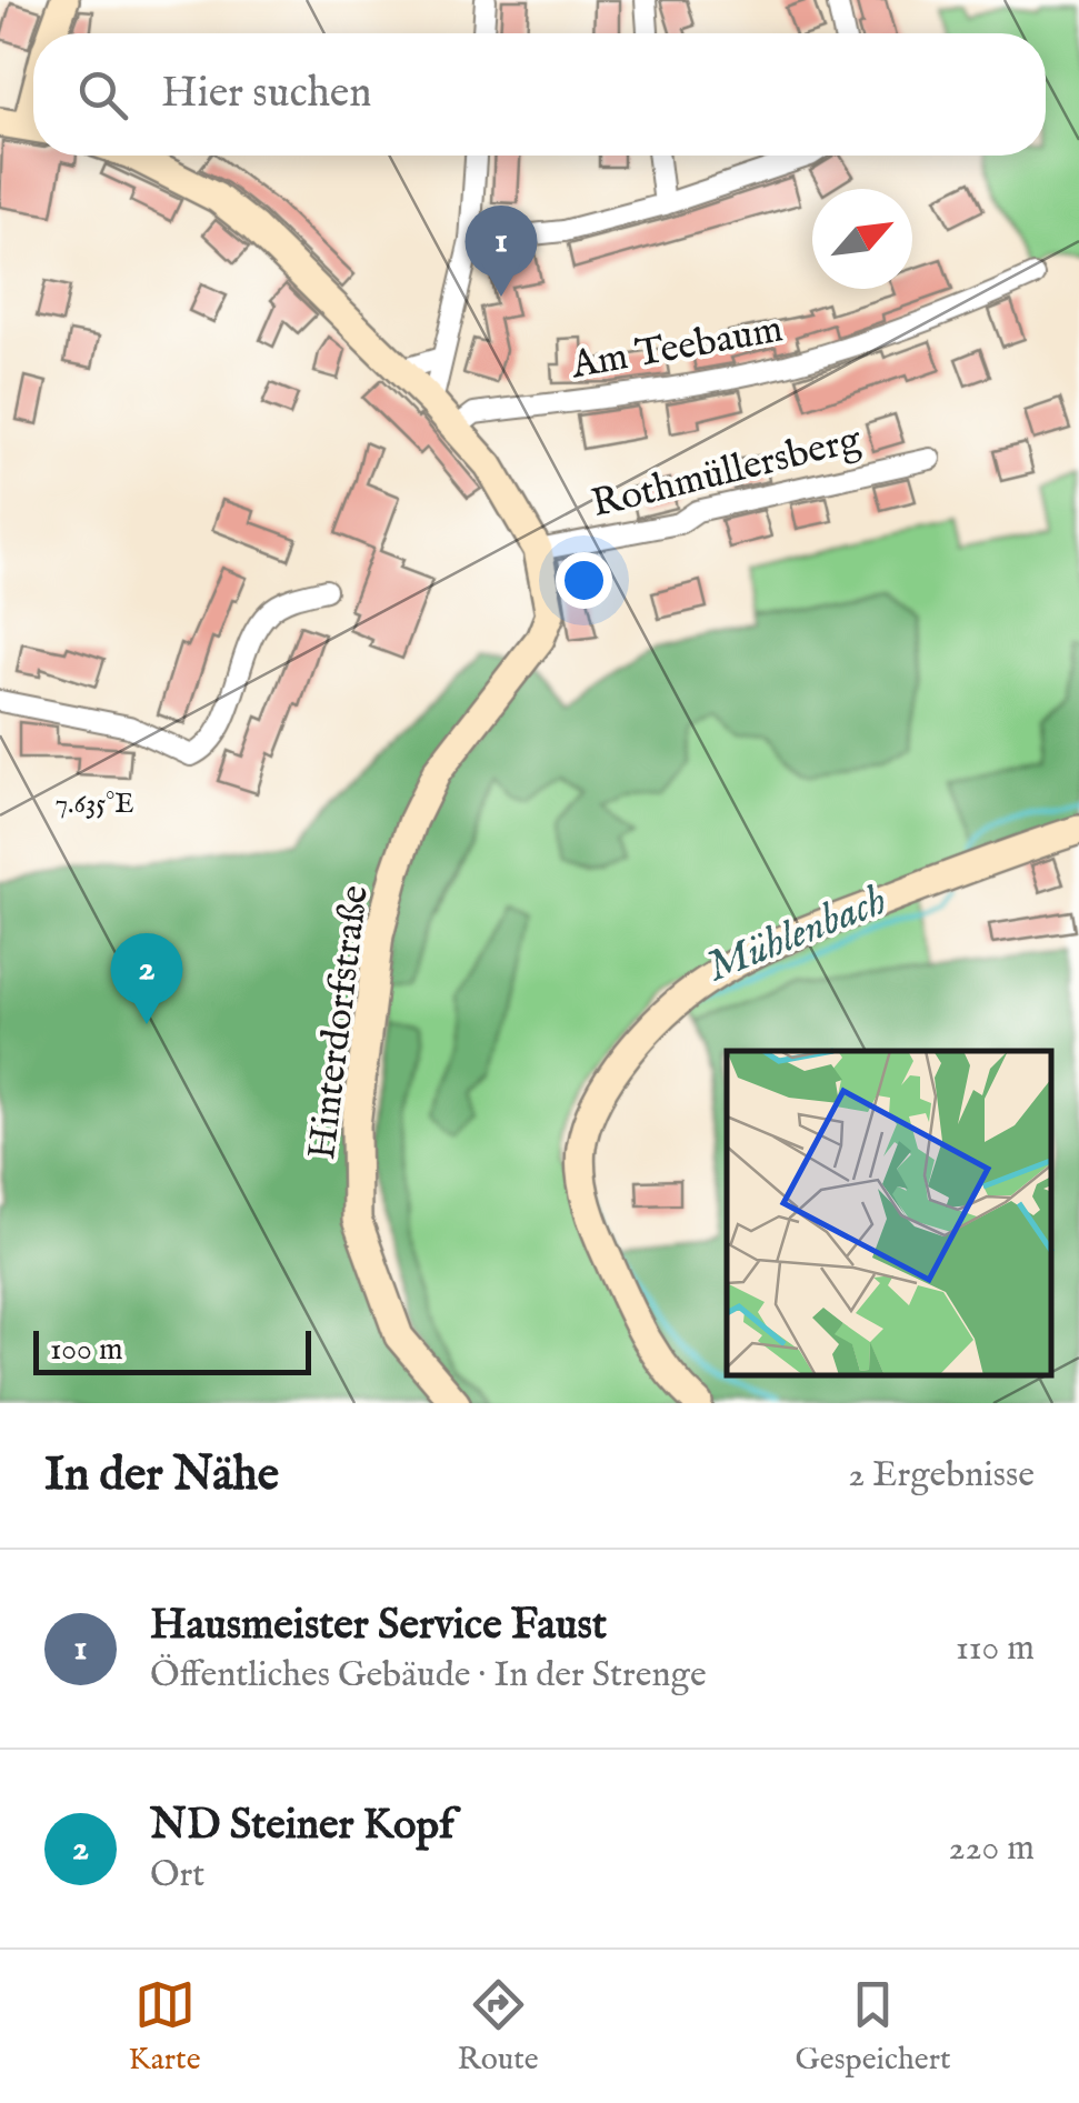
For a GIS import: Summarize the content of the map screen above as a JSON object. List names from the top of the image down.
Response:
{
  "streets": {
    "street": ["Am Teebaum", "Rothmüllersberg", "Hinterdorfstraße"]
  },
  "crossings": [
    ["Am Teebaum", "Hinterdorfstraße"],
    ["Rothmüllersberg", "Hinterdorfstraße"]
  ],
  "water": ["Mühlenbach"],
  "scale_bar": "100 m",
  "north": "top right",
  "page": {
    "search": "Hier suchen",
    "pins": ["1", "2"],
    "scale": "100 m",
    "heading": ["In der Nähe", "2 Ergebnisse"],
    "list": [
      {
        "mark": "1",
        "name": "Hausmeister Service Faust",
        "note": "Öffentliches Gebäude · In der Strenge",
        "value": "110 m"
      },
      {
        "mark": "2",
        "name": "ND Steiner Kopf",
        "note": "Ort",
        "value": "220 m"
      }
    ],
    "nav": ["Karte", "Route", "Gespeichert"]
  },
  "coordinates": ["7.635°E"]
}
